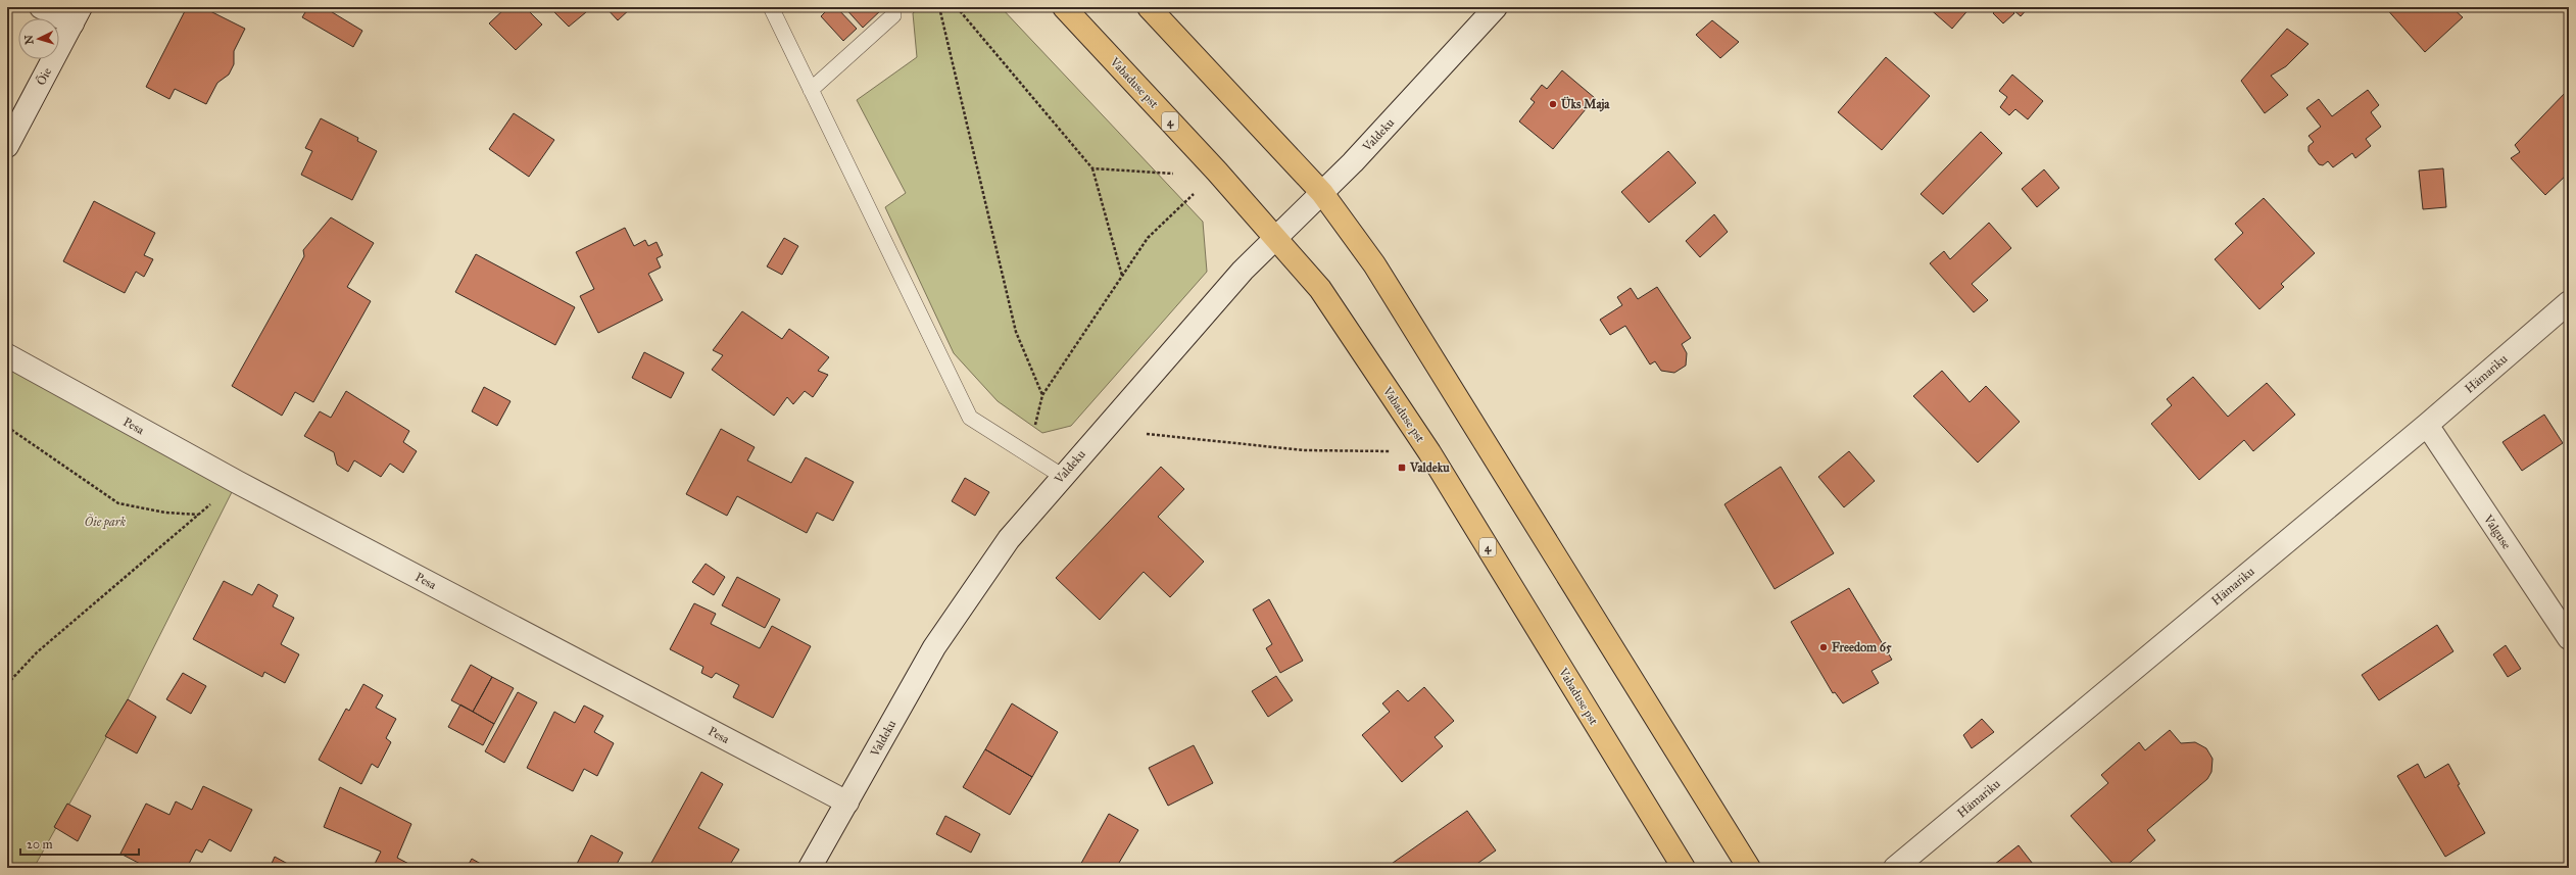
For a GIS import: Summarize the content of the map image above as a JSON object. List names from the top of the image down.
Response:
{
  "streets": {
    "highway": ["Vabaduse pst", "4"],
    "street": [
      "Õie",
      "Valdeku",
      "Hämariku",
      "Pesa",
      "Valguse"
    ]
  },
  "crossings": [
    ["Vabaduse pst", "Valdeku"],
    ["Valdeku", "Pesa"],
    ["Hämariku", "Valguse"]
  ],
  "parks": ["Õie park"],
  "places": {
    "other": ["Üks Maja", "Freedom 65"],
    "transit": ["Valdeku"]
  },
  "scale_bar": "20 m",
  "north": "left"
}
